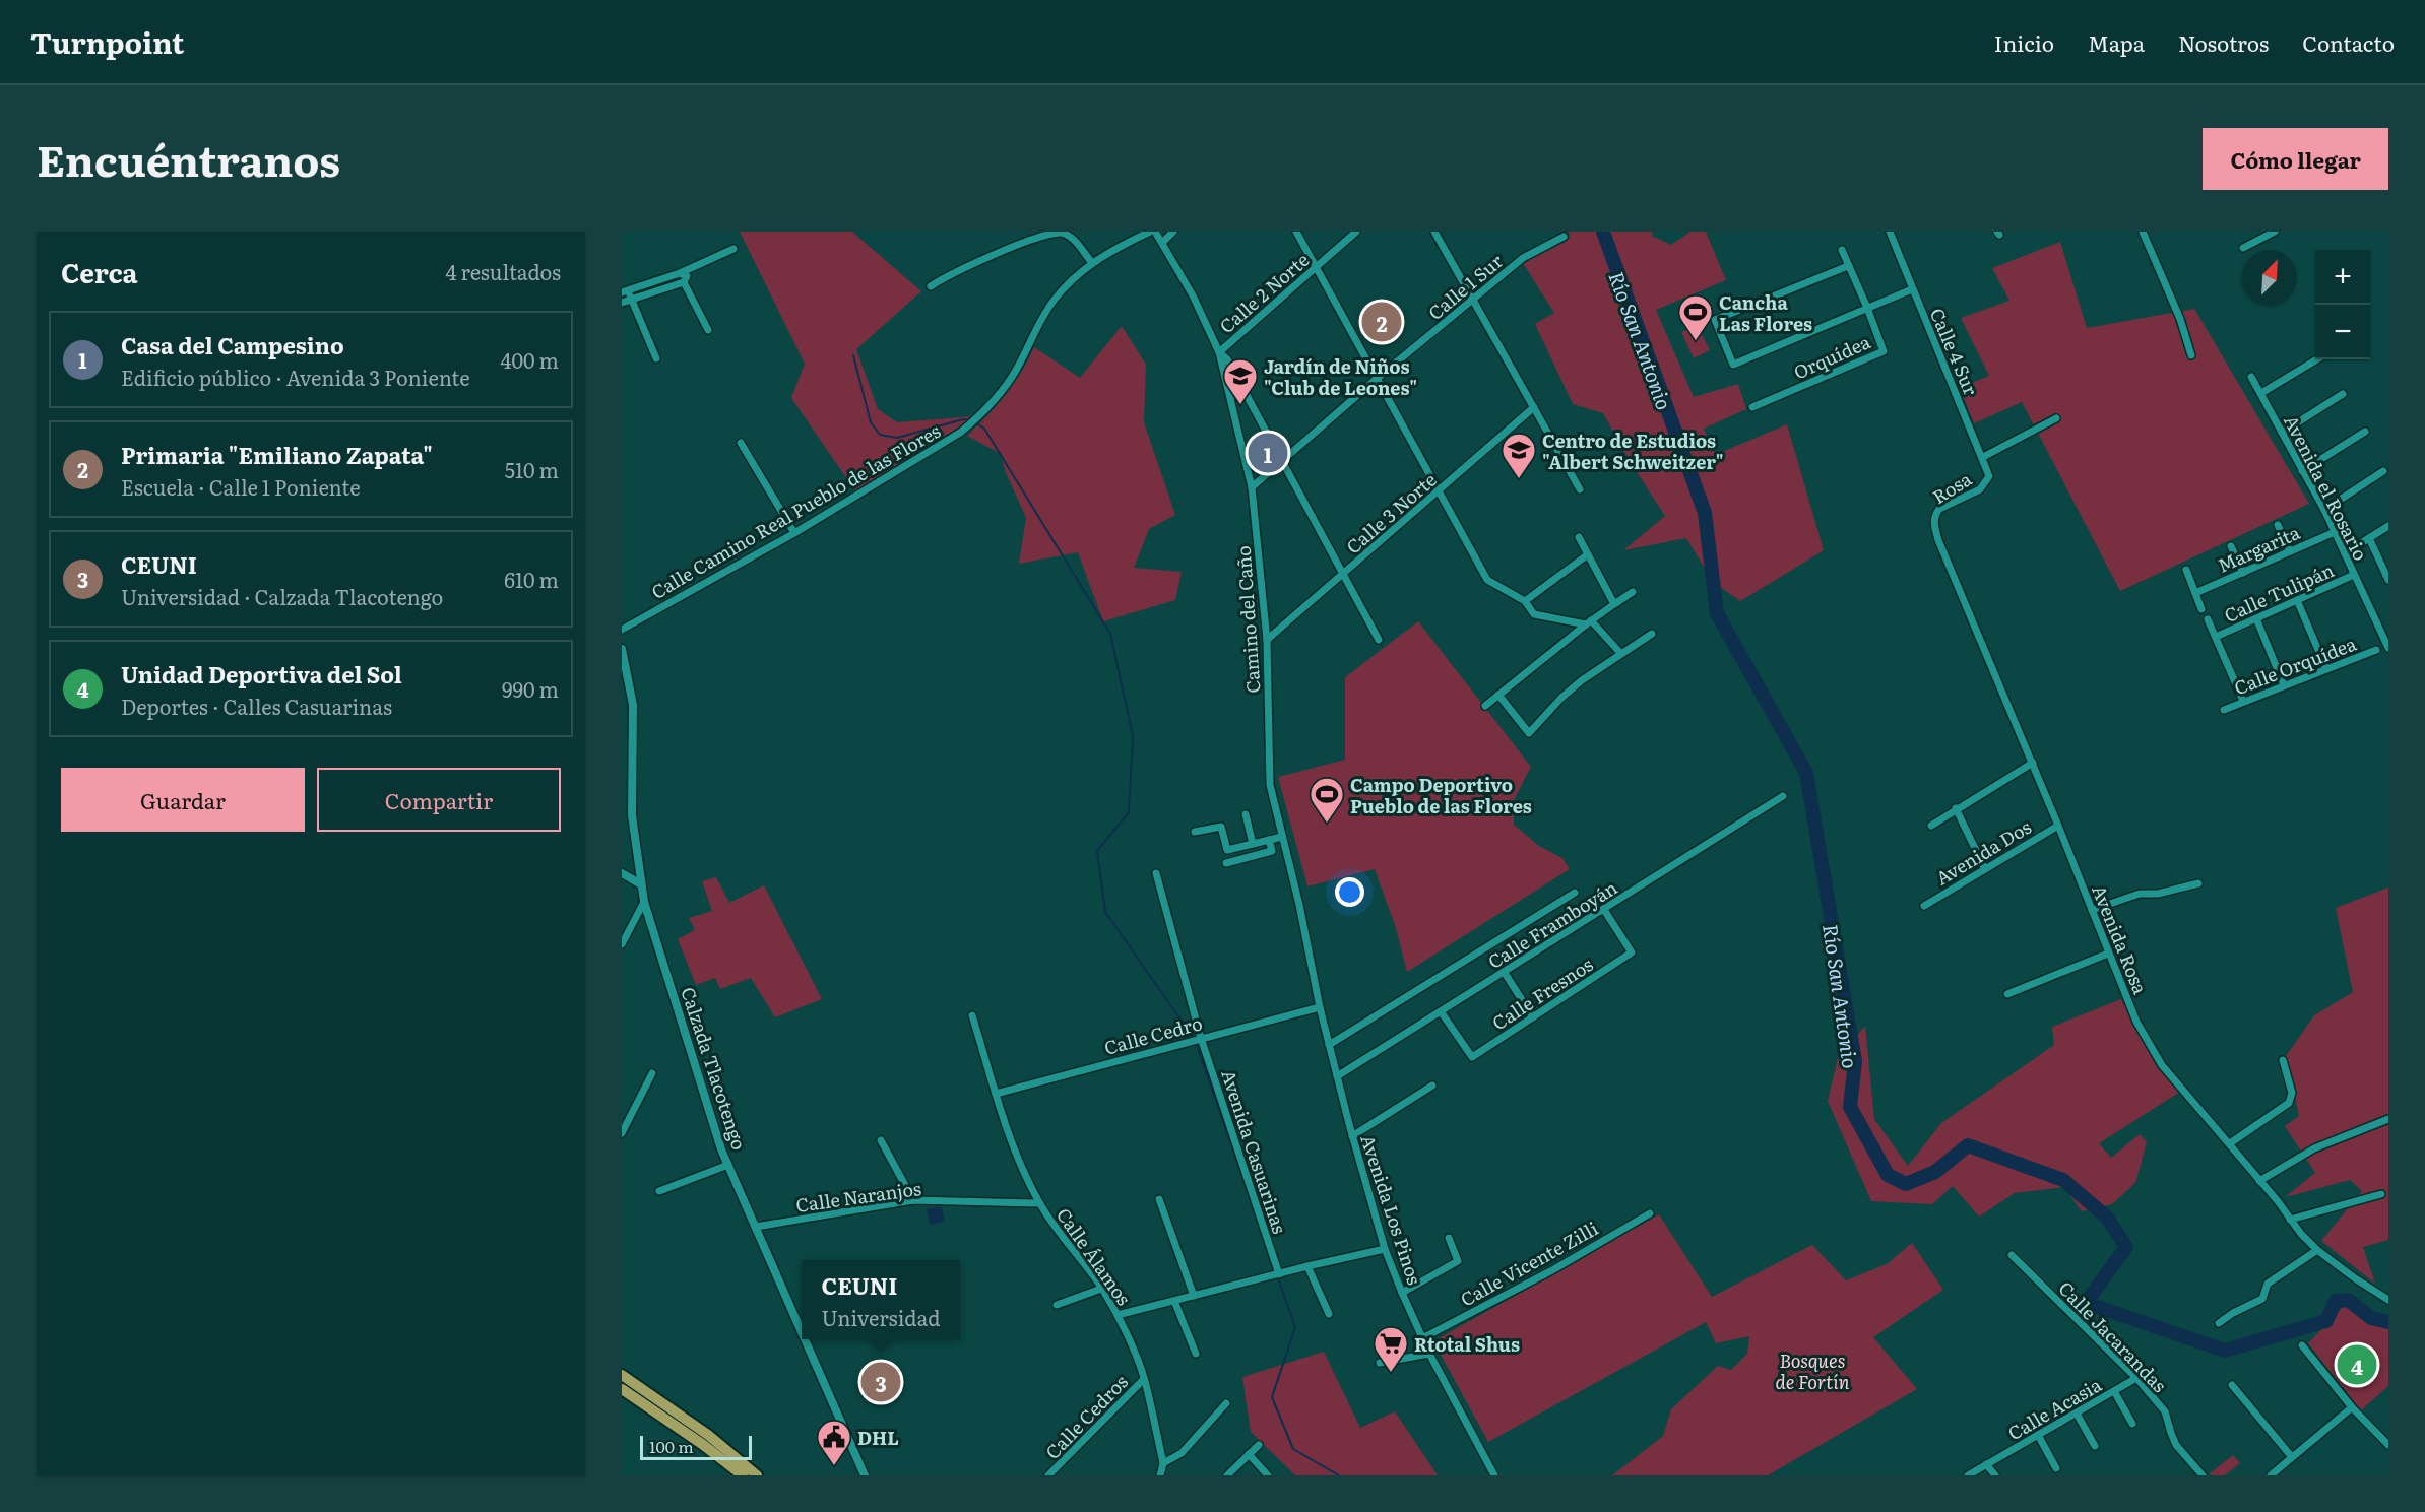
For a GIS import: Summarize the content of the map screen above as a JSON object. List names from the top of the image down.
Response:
{
  "streets": {
    "street": [
      "Calle 1 Sur",
      "Calle 2 Norte",
      "Calle 4 Sur",
      "Orquídea",
      "Rosa",
      "Avenida el Rosario",
      "Calle Camino Real Pueblo de las Flores",
      "Calle 3 Norte",
      "Margarita",
      "Calle Tulipán",
      "Camino del Caño",
      "Calle Orquídea",
      "Avenida Dos",
      "Calle Framboyán",
      "Avenida Rosa",
      "Calle Fresnos",
      "Calle Cedro",
      "Calzada Tlacotengo",
      "Avenida Casuarinas",
      "Calle Naranjos",
      "Avenida Los Pinos",
      "Calle Álamos",
      "Calle Vicente Zilli",
      "Calle Jacarandas",
      "Calle Acasia",
      "Calle Cedros"
    ]
  },
  "crossings": [
    ["Calle 1 Sur", "Camino del Caño"],
    ["Calle 2 Norte", "Camino del Caño"],
    ["Calle 4 Sur", "Rosa"],
    ["Rosa", "Avenida Rosa"],
    ["Avenida el Rosario", "Margarita"],
    ["Avenida el Rosario", "Calle Tulipán"],
    ["Calle 3 Norte", "Camino del Caño"],
    ["Camino del Caño", "Calle Cedro"],
    ["Camino del Caño", "Avenida Los Pinos"],
    ["Avenida Dos", "Avenida Rosa"],
    ["Calle Framboyán", "Calle Fresnos"],
    ["Calle Framboyán", "Avenida Los Pinos"],
    ["Calle Cedro", "Avenida Casuarinas"],
    ["Calle Cedro", "Avenida Los Pinos"],
    ["Calle Cedro", "Calle Álamos"],
    ["Calzada Tlacotengo", "Calle Naranjos"],
    ["Calle Naranjos", "Calle Álamos"],
    ["Avenida Los Pinos", "Calle Vicente Zilli"],
    ["Calle Álamos", "Calle Cedros"],
    ["Calle Jacarandas", "Calle Acasia"]
  ],
  "water": ["Río San Antonio"],
  "parks": ["Bosques de Fortín"],
  "places": {
    "sports": ["Cancha Las Flores", "Campo Deportivo Pueblo de las Flores"],
    "school or university": ["Jardín de Niños \"Club de Leones\"", "Centro de Estudios \"Albert Schweitzer\""],
    "supermarket": ["Rtotal Shus"],
    "public building": ["DHL"]
  },
  "scale_bar": "100 m",
  "north": "top right",
  "page": {
    "header": "Turnpoint",
    "nav": [
      "Inicio",
      "Mapa",
      "Nosotros",
      "Contacto"
    ],
    "title": "Encuéntranos",
    "buttons": [
      "Cómo llegar",
      ["Guardar", "Compartir"]
    ],
    "heading": ["Cerca", "4 resultados"],
    "map_buttons": ["+", "−"],
    "pins": [
      "2",
      "1",
      "4",
      "3"
    ],
    "list": [
      {
        "mark": "1",
        "name": "Casa del Campesino",
        "note": "Edificio público · Avenida 3 Poniente",
        "value": "400 m"
      },
      {
        "mark": "2",
        "name": "Primaria \"Emiliano Zapata\"",
        "note": "Escuela · Calle 1 Poniente",
        "value": "510 m"
      },
      {
        "mark": "3",
        "name": "CEUNI",
        "note": "Universidad · Calzada Tlacotengo",
        "value": "610 m"
      },
      {
        "mark": "4",
        "name": "Unidad Deportiva del Sol",
        "note": "Deportes · Calles Casuarinas",
        "value": "990 m"
      }
    ],
    "popup": ["CEUNI", "Universidad"],
    "scale": "100 m"
  }
}
